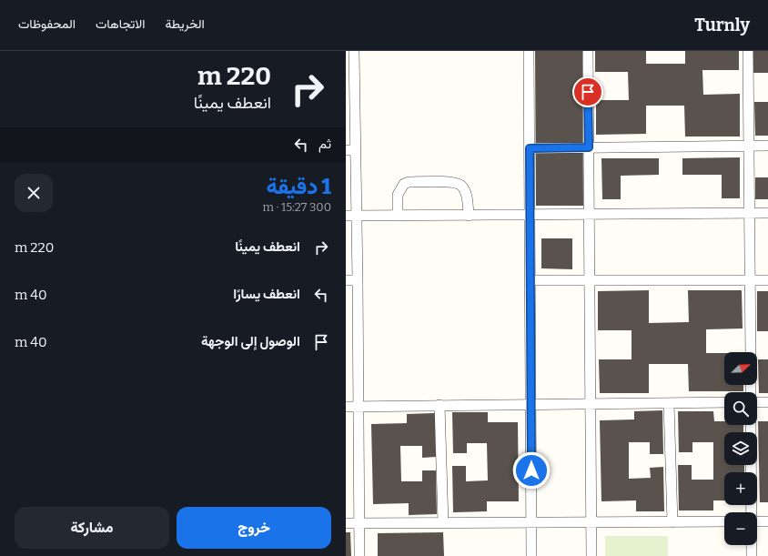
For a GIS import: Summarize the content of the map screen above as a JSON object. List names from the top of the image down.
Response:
{
  "north": "top right",
  "page": {
    "header": "Turnly",
    "nav": ["الخريطة", "الاتجاهات", "المحفوظات"],
    "turn": ["220 m", "انعطف يمينًا"],
    "then": "ثم",
    "heading": ["1 دقيقة", "300 m · 15:27"],
    "list": [
      {
        "name": "انعطف يمينًا",
        "value": "220 m"
      },
      {
        "name": "انعطف يسارًا",
        "value": "40 m"
      },
      {
        "name": "الوصول إلى الوجهة",
        "value": "40 m"
      }
    ],
    "map_buttons": ["+", "−"],
    "buttons": ["خروج", "مشاركة"]
  }
}
